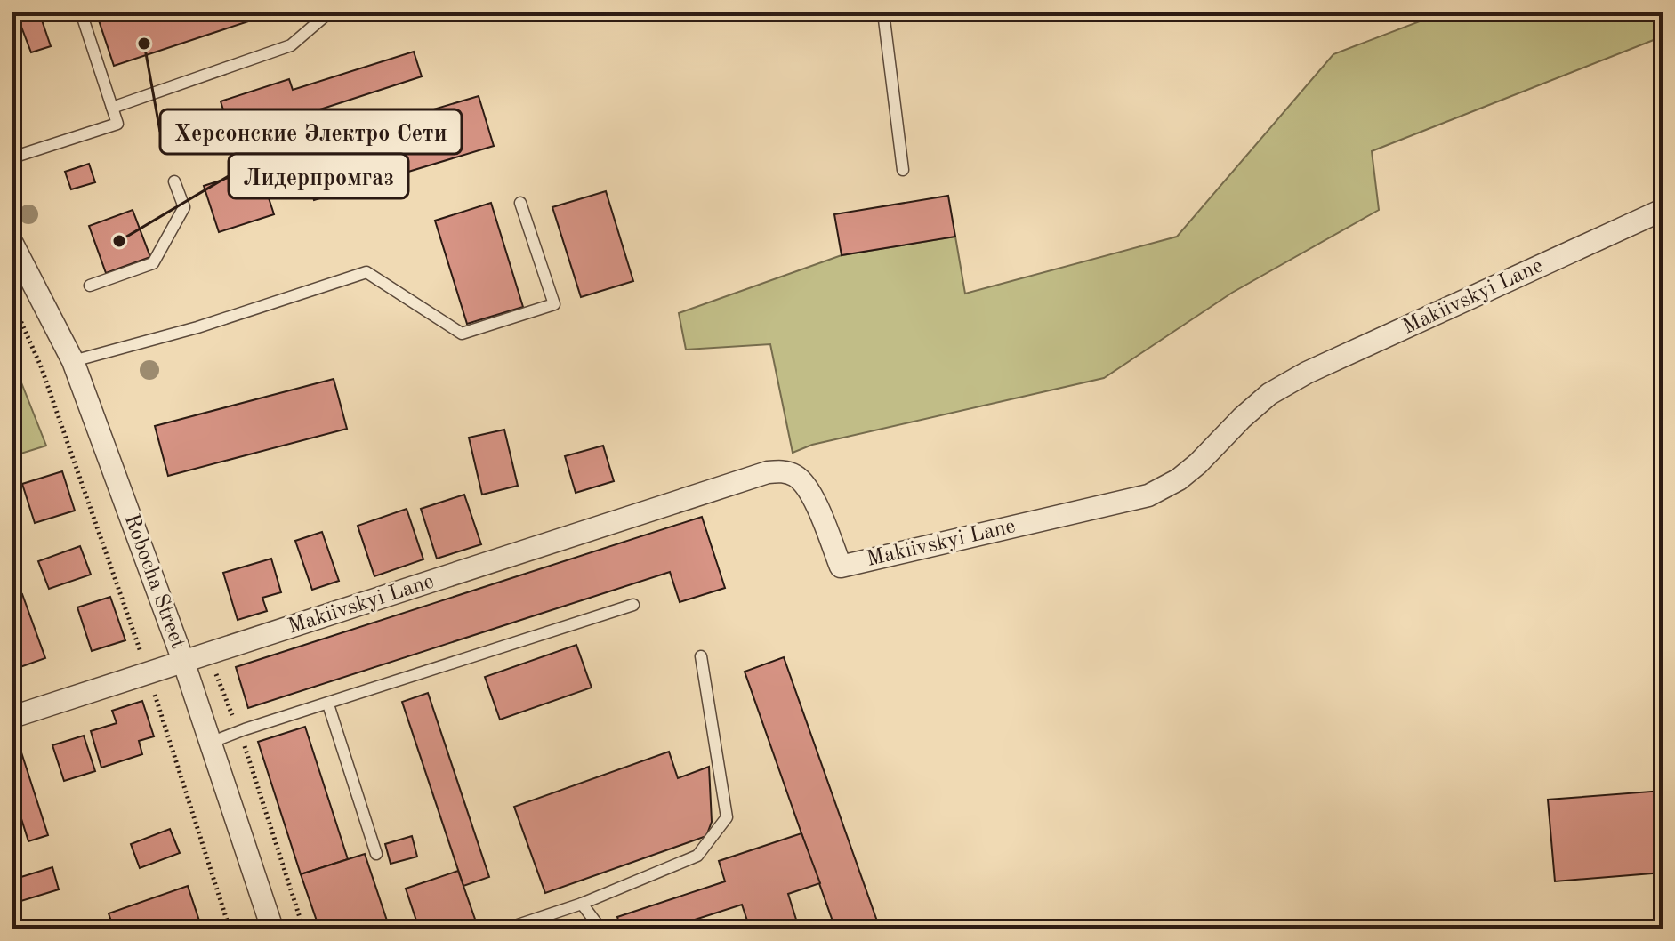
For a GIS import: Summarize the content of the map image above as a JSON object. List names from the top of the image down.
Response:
{
  "streets": {
    "street": ["Makiivskyi Lane", "Robocha Street"]
  },
  "crossings": [
    ["Makiivskyi Lane", "Robocha Street"]
  ],
  "places": ["Херсонские Электро Сети", "Лидерпромгаз"]
}
